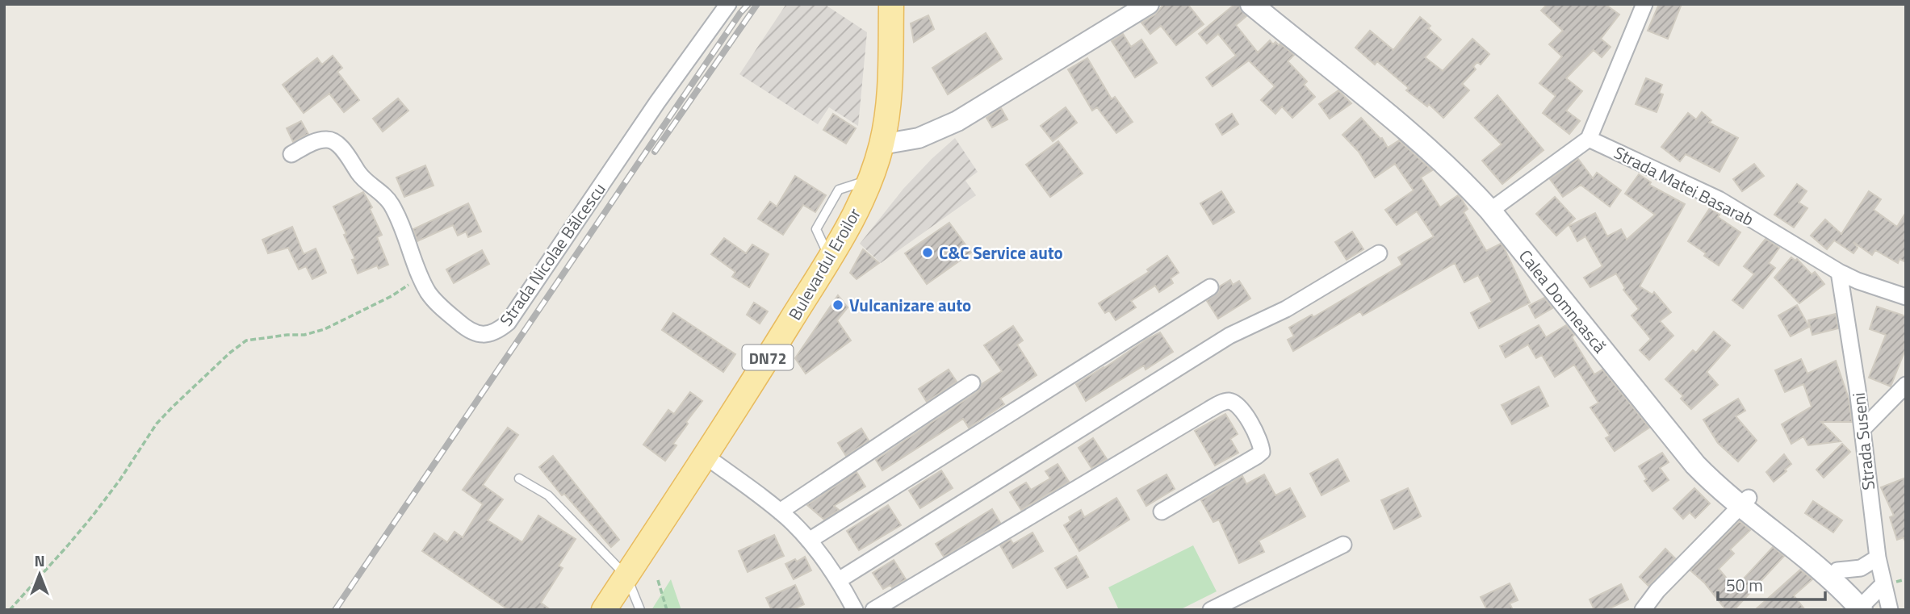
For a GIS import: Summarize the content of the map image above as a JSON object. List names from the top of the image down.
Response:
{
  "streets": {
    "main road": ["Bulevardul Eroilor", "Calea Domnească", "DN72"],
    "street": ["Strada Matei Basarab", "Strada Nicolae Bălcescu", "Strada Suseni"]
  },
  "crossings": [
    ["Strada Matei Basarab", "Strada Suseni"]
  ],
  "places": ["C&C Service auto", "Vulcanizare auto"],
  "scale_bar": "50 m",
  "north": "top"
}
